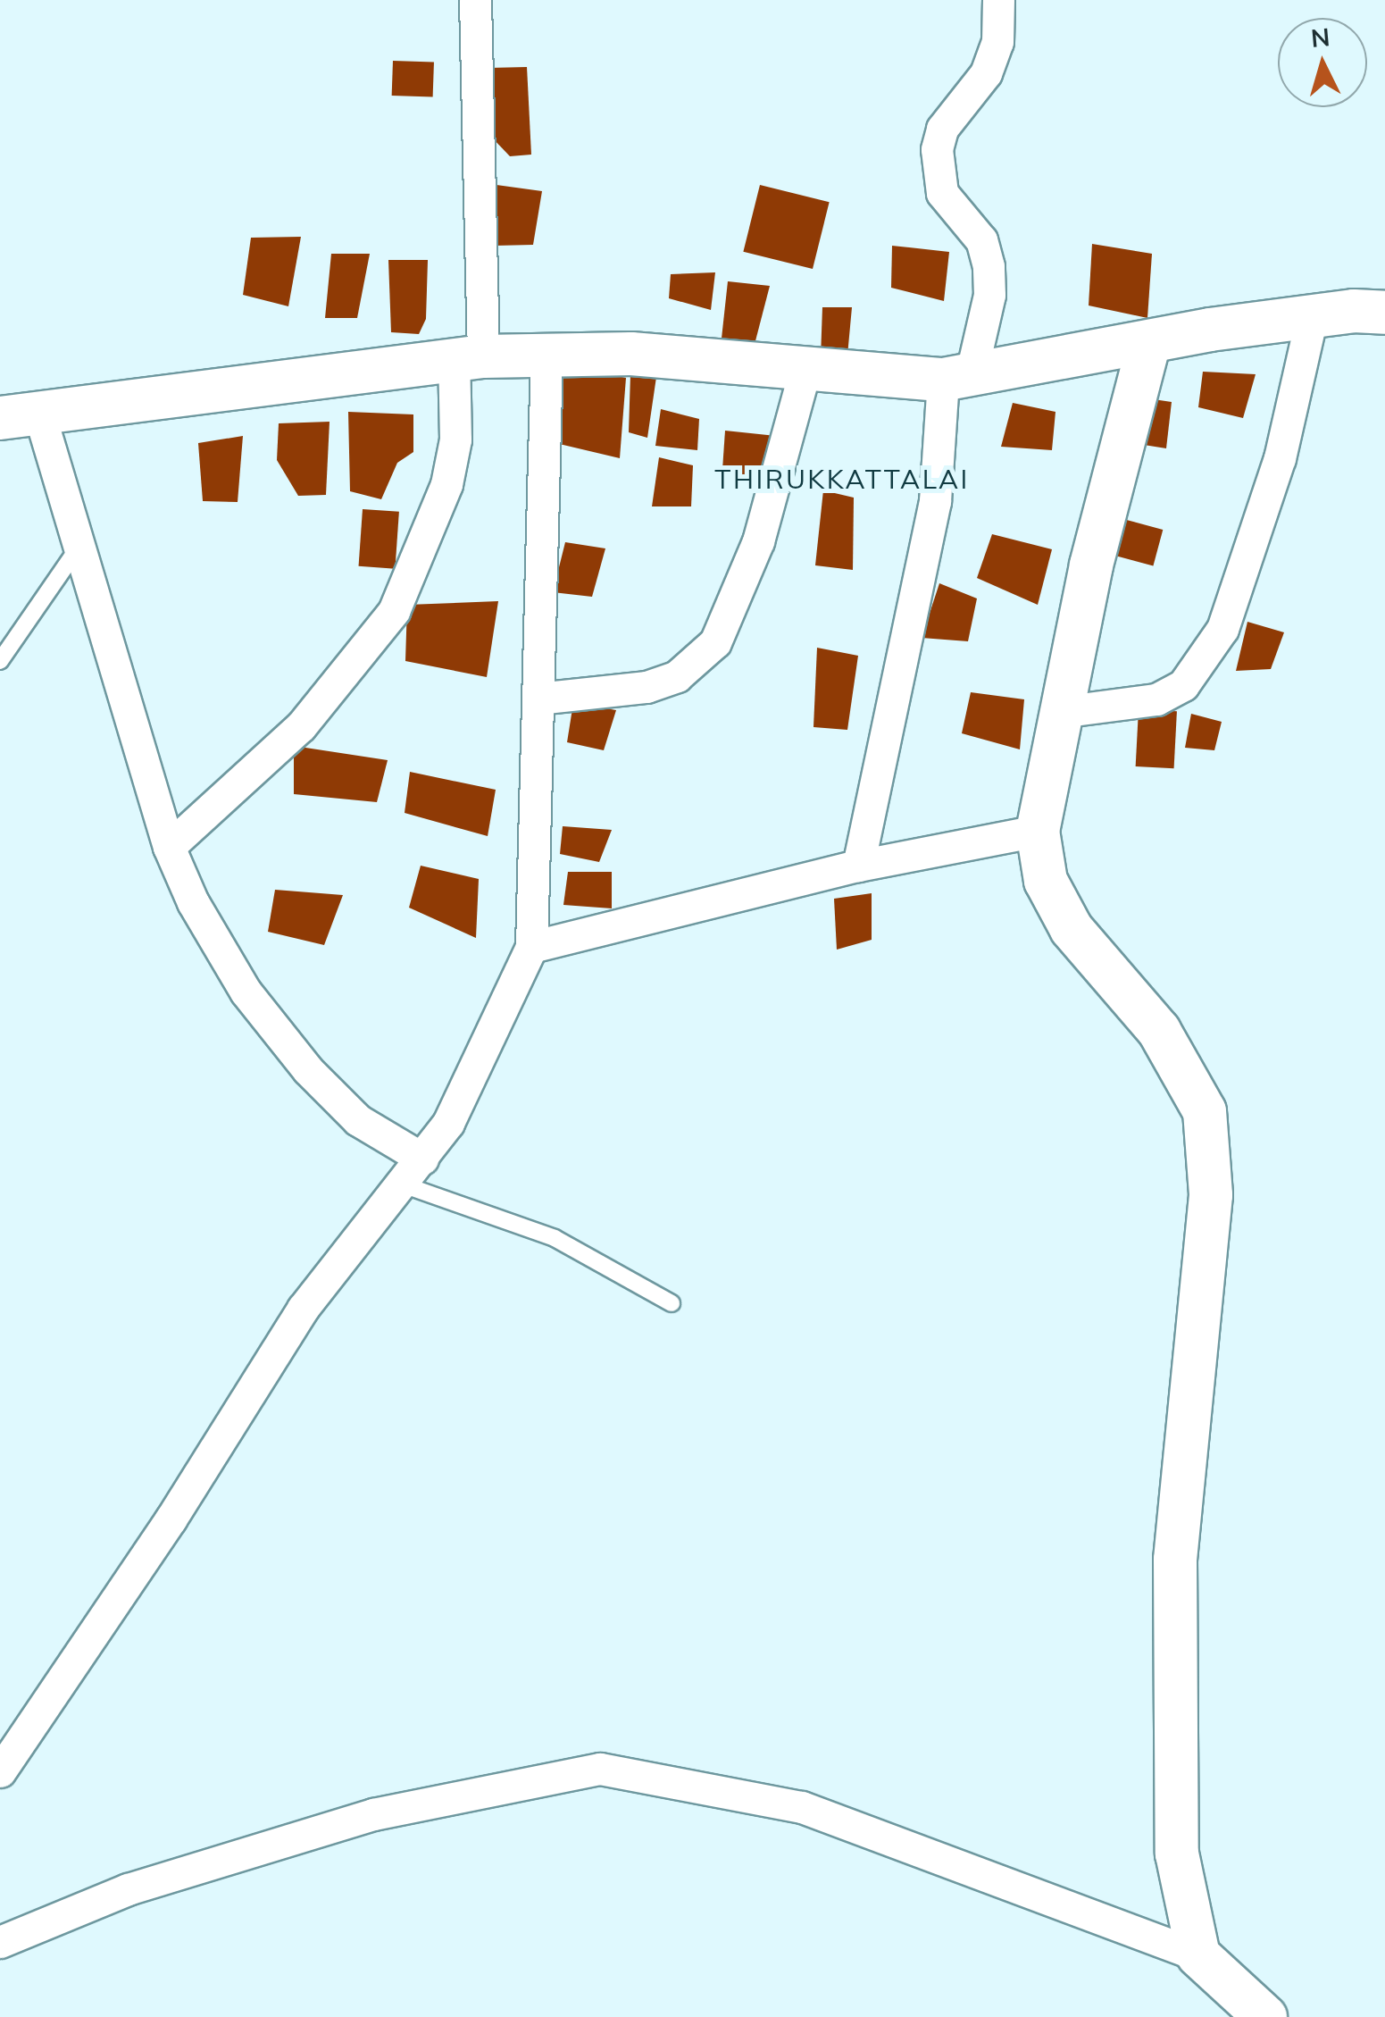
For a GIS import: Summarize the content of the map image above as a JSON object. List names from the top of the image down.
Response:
{
  "districts": ["THIRUKKATTALAI"],
  "north": "top"
}
